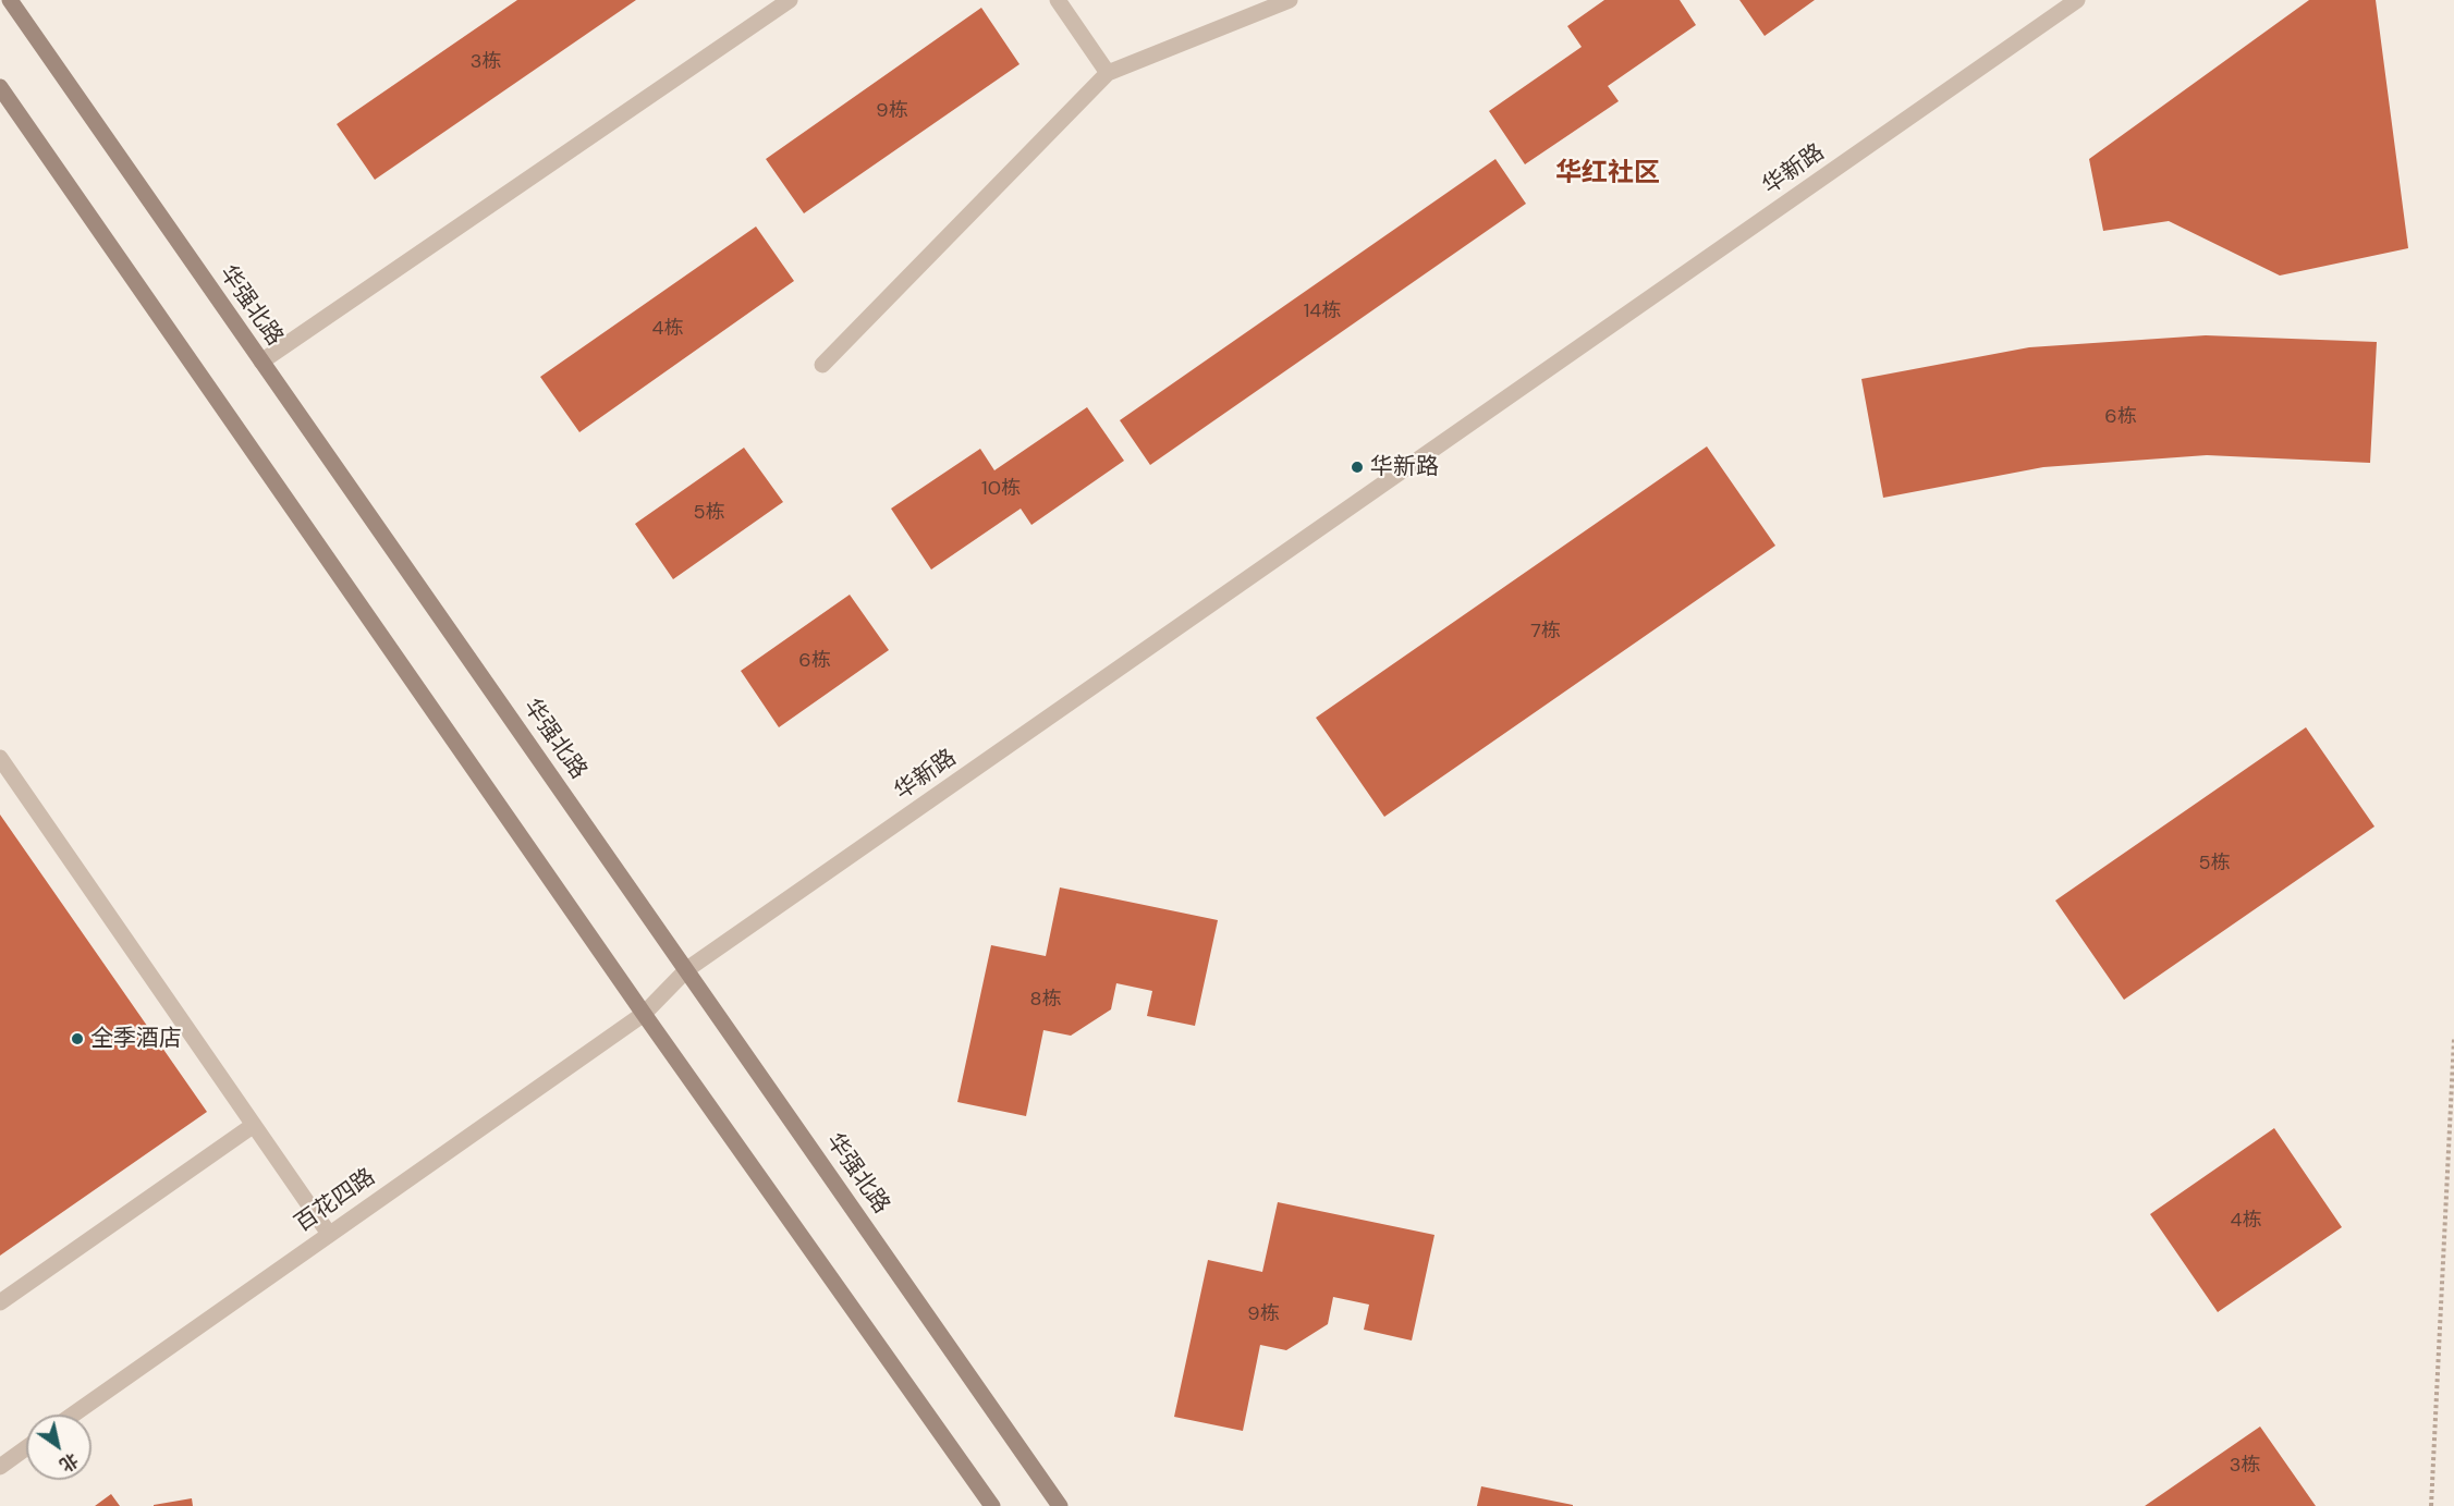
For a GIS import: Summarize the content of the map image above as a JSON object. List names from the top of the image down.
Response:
{
  "streets": {
    "main road": ["华强北路"],
    "street": ["华新路", "百花四路"]
  },
  "crossings": [
    ["华新路", "华强北路"],
    ["华新路", "百花四路"]
  ],
  "districts": ["华红社区"],
  "places": ["华新路", "全季酒店"],
  "house_numbers": [
    "3栋",
    "9栋",
    "14栋",
    "4栋",
    "6栋",
    "10栋",
    "5栋",
    "7栋",
    "6栋",
    "5栋",
    "8栋",
    "4栋",
    "9栋",
    "3栋"
  ],
  "north": "bottom right"
}
